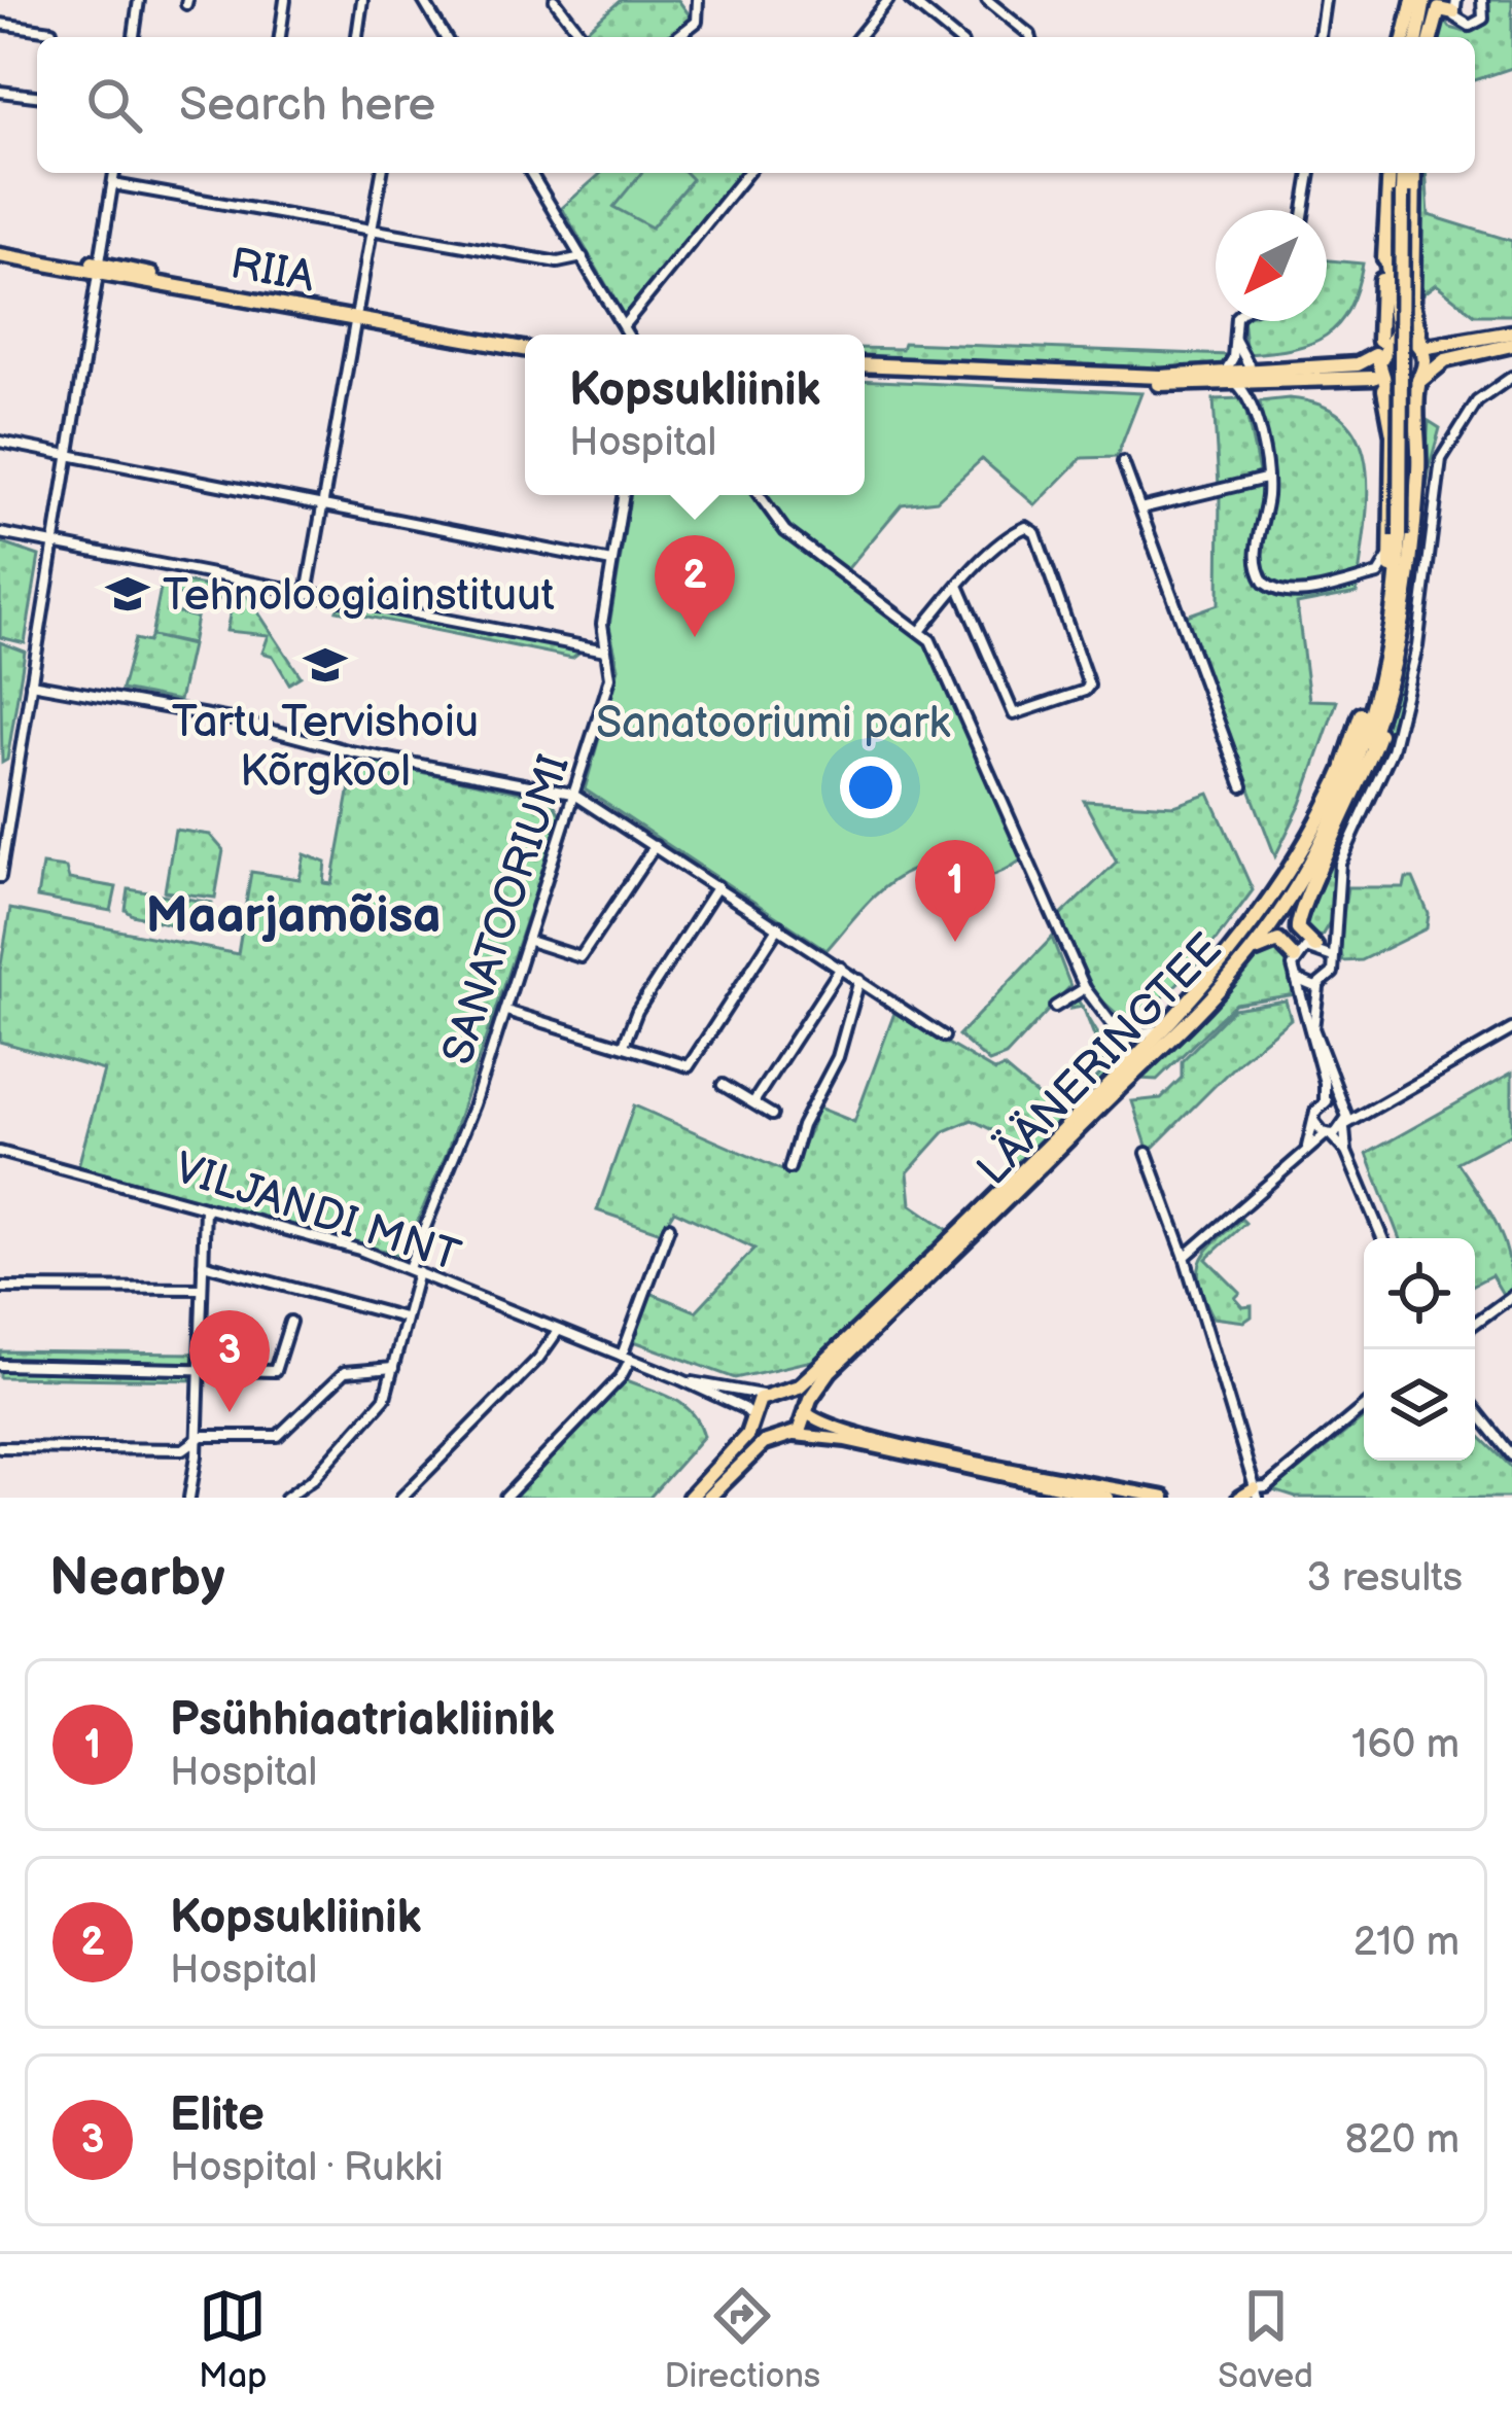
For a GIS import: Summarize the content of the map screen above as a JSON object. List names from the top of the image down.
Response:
{
  "streets": {
    "highway": ["RIIA", "LÄÄNERINGTEE"],
    "street": ["SANATOORIUMI", "VILJANDI MNT"]
  },
  "crossings": [
    ["SANATOORIUMI", "VILJANDI MNT"],
    ["LÄÄNERINGTEE", "VILJANDI MNT"]
  ],
  "districts": ["Maarjamõisa"],
  "parks": ["Sanatooriumi park"],
  "places": {
    "school or university": ["Tehnoloogiainstituut", "Tartu Tervishoiu Kõrgkool"]
  },
  "north": "bottom left",
  "page": {
    "search": "Search here",
    "popup": ["Kopsukliinik", "Hospital"],
    "pins": ["2", "1", "3"],
    "heading": ["Nearby", "3 results"],
    "list": [
      {
        "mark": "1",
        "name": "Psühhiaatriakliinik",
        "note": "Hospital",
        "value": "160 m"
      },
      {
        "mark": "2",
        "name": "Kopsukliinik",
        "note": "Hospital",
        "value": "210 m"
      },
      {
        "mark": "3",
        "name": "Elite",
        "note": "Hospital · Rukki",
        "value": "820 m"
      }
    ],
    "nav": ["Map", "Directions", "Saved"]
  }
}
